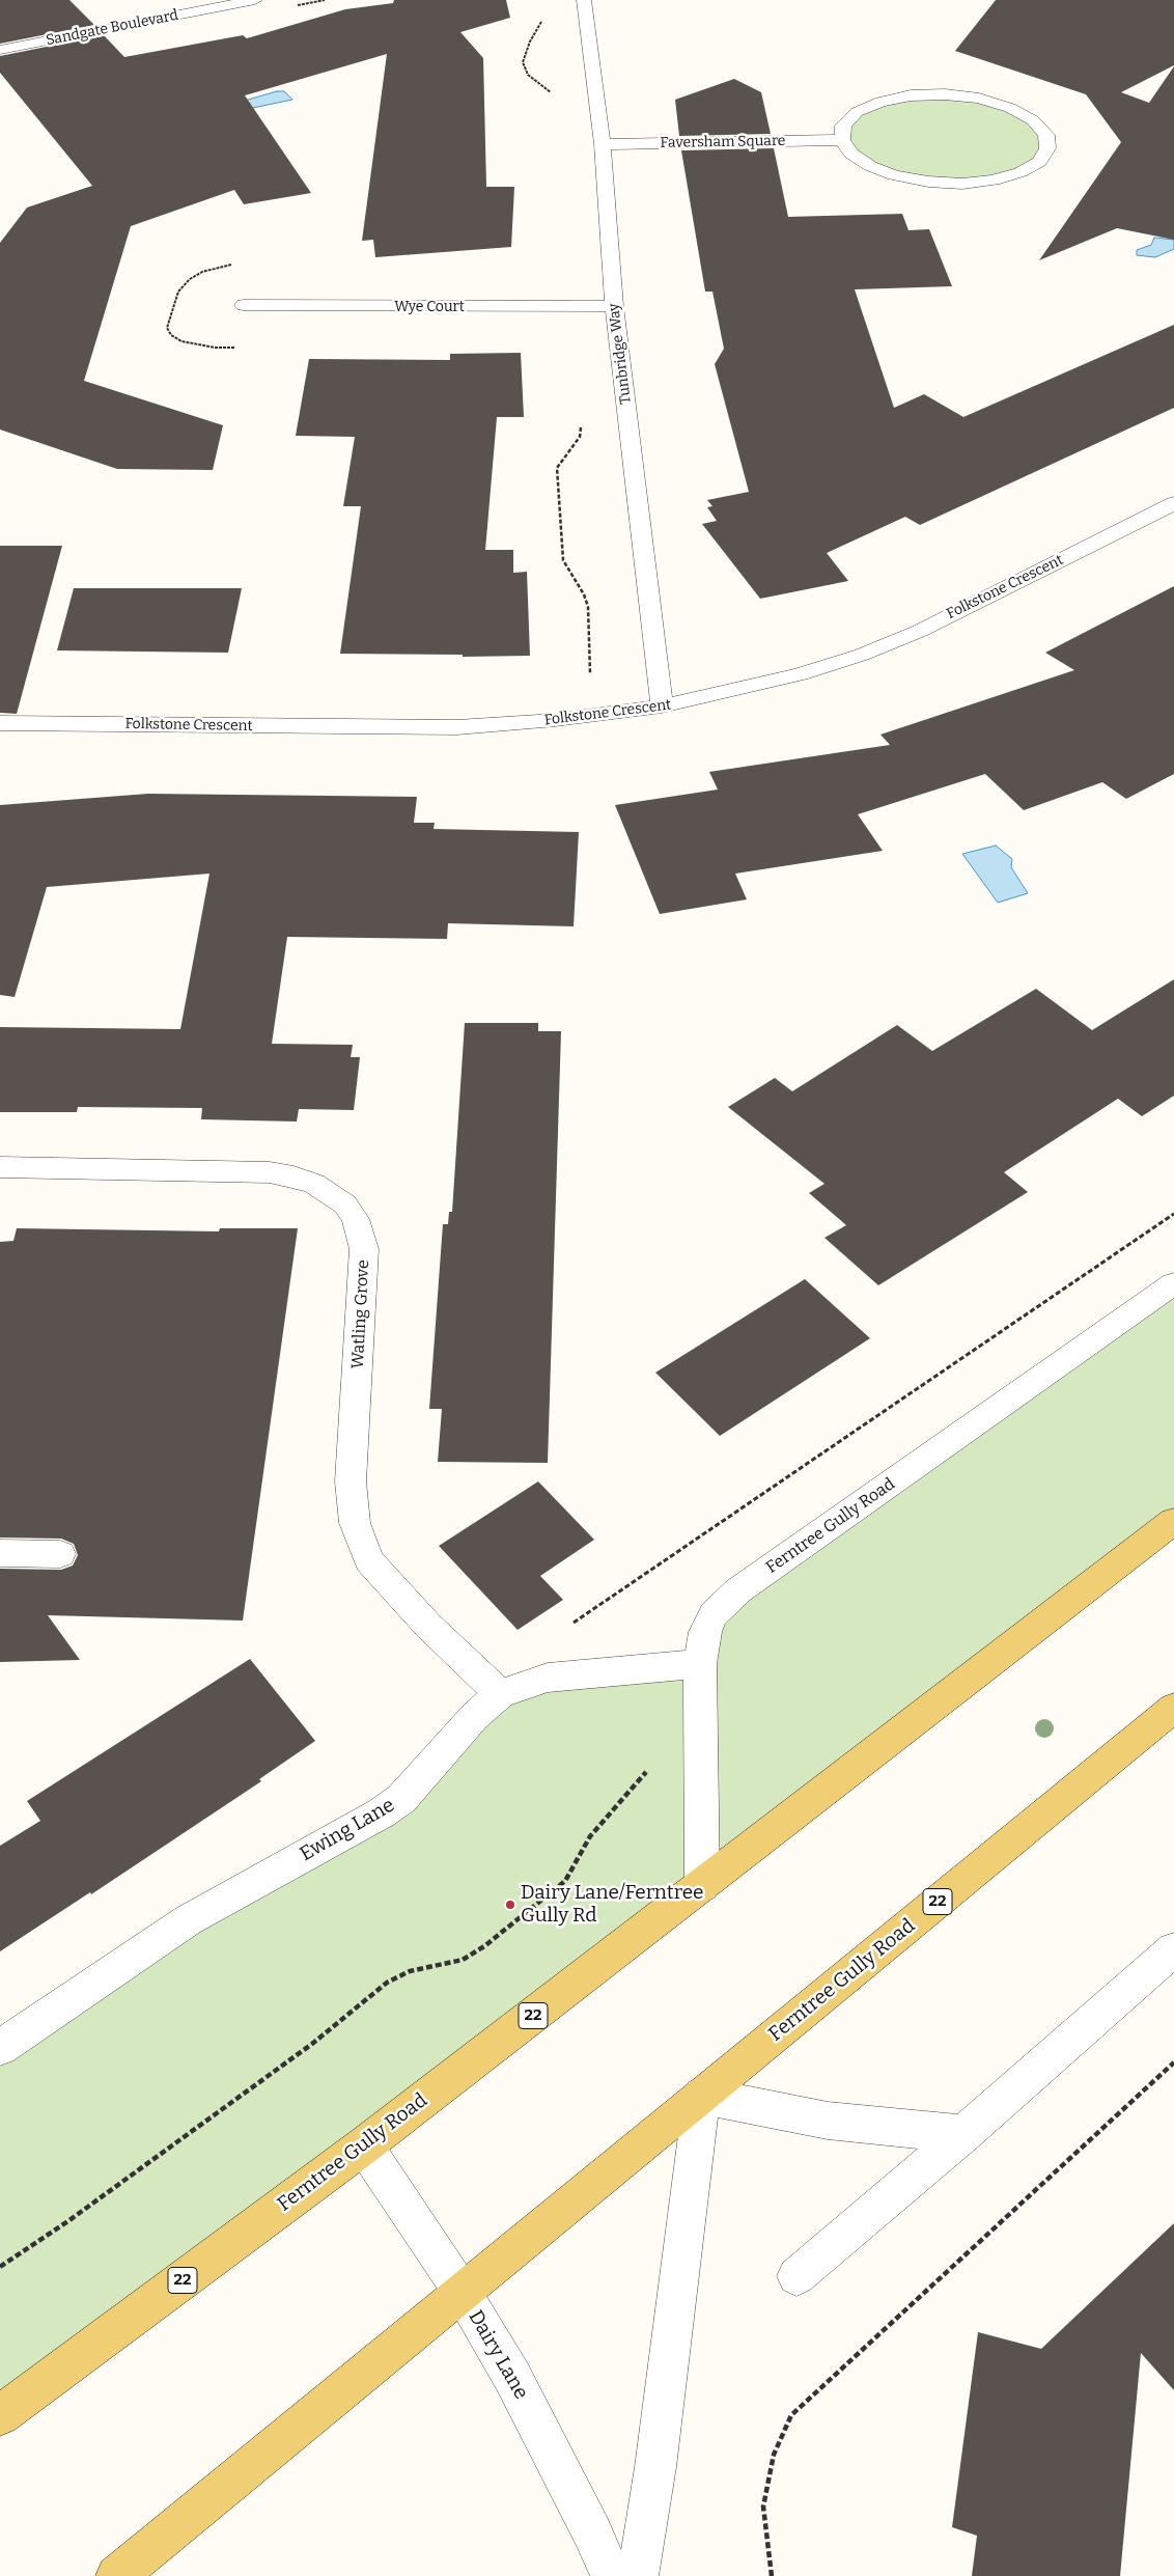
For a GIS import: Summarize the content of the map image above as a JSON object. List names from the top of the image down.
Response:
{
  "streets": {
    "main road": ["Ferntree Gully Road", "22"],
    "street": [
      "Sandgate Boulevard",
      "Faversham Square",
      "Wye Court",
      "Tunbridge Way",
      "Folkstone Crescent",
      "Watling Grove",
      "Ewing Lane",
      "Dairy Lane"
    ]
  },
  "crossings": [
    ["Faversham Square", "Tunbridge Way"],
    ["Wye Court", "Tunbridge Way"],
    ["Tunbridge Way", "Folkstone Crescent"],
    ["Watling Grove", "Ewing Lane"],
    ["Ferntree Gully Road", "Ewing Lane"],
    ["Ferntree Gully Road", "Dairy Lane"]
  ],
  "places": ["Dairy Lane/Ferntree Gully Rd"]
}
